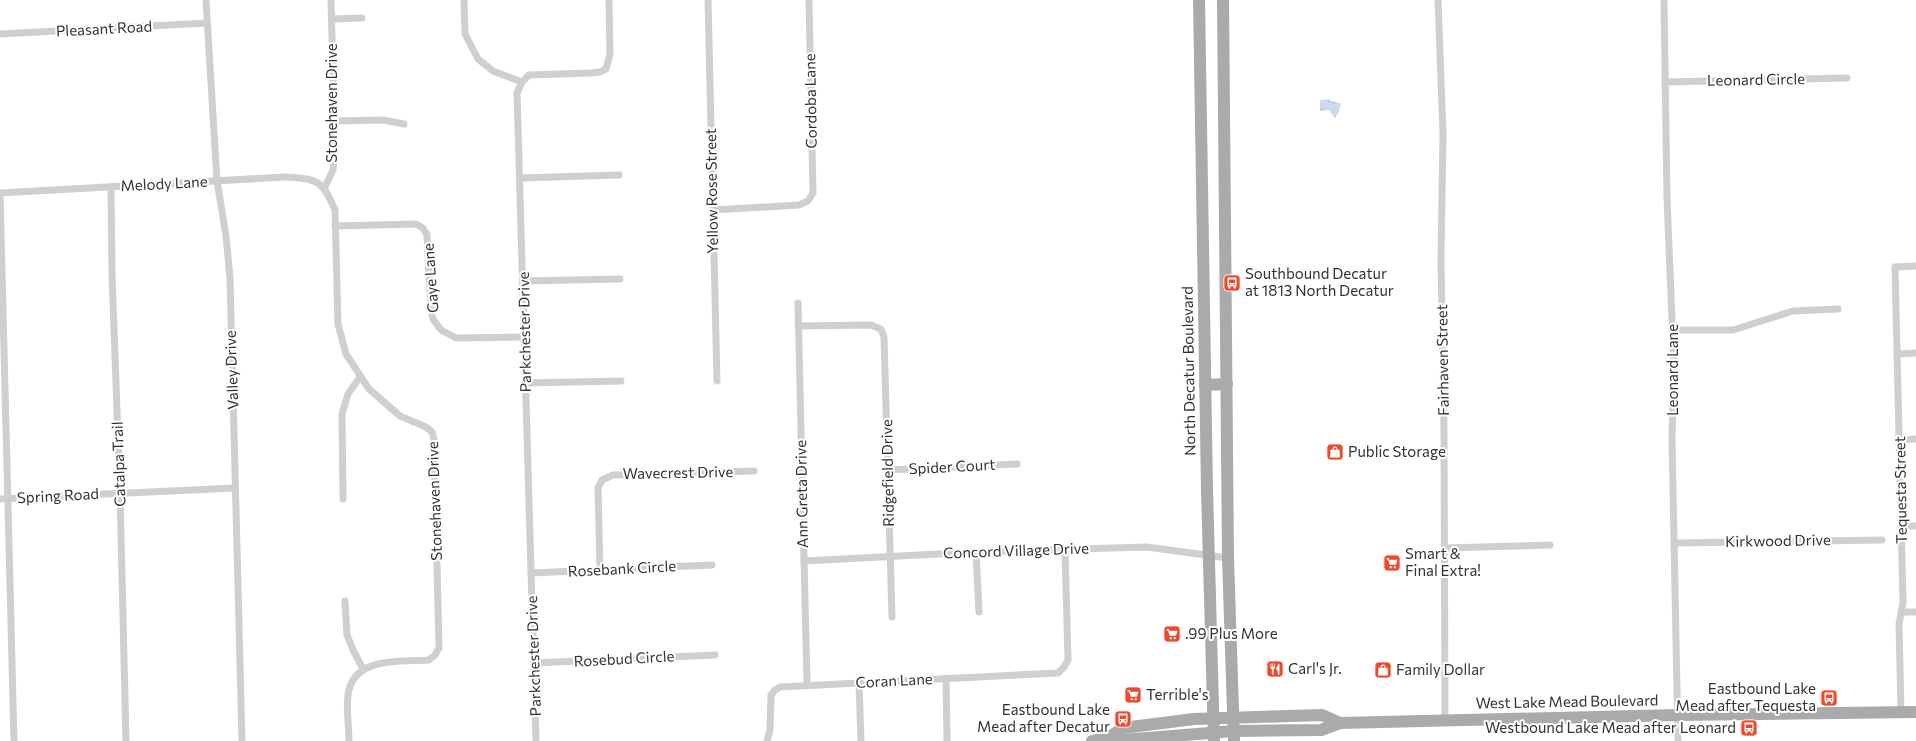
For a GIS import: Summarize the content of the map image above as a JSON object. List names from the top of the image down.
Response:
{
  "streets": {
    "main road": ["North Decatur Boulevard", "West Lake Mead Boulevard"],
    "street": [
      "Pleasant Road",
      "Leonard Circle",
      "Cordoba Lane",
      "Stonehaven Drive",
      "Melody Lane",
      "Yellow Rose Street",
      "Gaye Lane",
      "Parkchester Drive",
      "Fairhaven Street",
      "Valley Drive",
      "Leonard Lane",
      "Catalpa Trail",
      "Spider Court",
      "Wavecrest Drive",
      "Ridgefield Drive",
      "Tequesta Street",
      "Ann Greta Drive",
      "Spring Road",
      "Kirkwood Drive",
      "Concord Village Drive",
      "Rosebank Circle",
      "Rosebud Circle",
      "Coran Lane"
    ]
  },
  "crossings": [
    ["Pleasant Road", "Valley Drive"],
    ["Leonard Circle", "Leonard Lane"],
    ["Cordoba Lane", "Yellow Rose Street"],
    ["Stonehaven Drive", "Melody Lane"],
    ["Stonehaven Drive", "Gaye Lane"],
    ["Melody Lane", "Valley Drive"],
    ["Melody Lane", "Catalpa Trail"],
    ["Gaye Lane", "Parkchester Drive"],
    ["Parkchester Drive", "Rosebank Circle"],
    ["Parkchester Drive", "Rosebud Circle"],
    ["Fairhaven Street", "West Lake Mead Boulevard"],
    ["Valley Drive", "Spring Road"],
    ["Leonard Lane", "Kirkwood Drive"],
    ["Leonard Lane", "West Lake Mead Boulevard"],
    ["North Decatur Boulevard", "Concord Village Drive"],
    ["North Decatur Boulevard", "West Lake Mead Boulevard"],
    ["Catalpa Trail", "Spring Road"],
    ["Spider Court", "Ridgefield Drive"],
    ["Wavecrest Drive", "Rosebank Circle"],
    ["Ridgefield Drive", "Ann Greta Drive"],
    ["Ridgefield Drive", "Concord Village Drive"],
    ["Tequesta Street", "West Lake Mead Boulevard"],
    ["Ann Greta Drive", "Concord Village Drive"],
    ["Ann Greta Drive", "Coran Lane"],
    ["Concord Village Drive", "Coran Lane"]
  ],
  "places": {
    "bus stop": [
      "Southbound Decatur at 1813 North Decatur",
      "Eastbound Lake Mead after Tequesta",
      "Eastbound Lake Mead after Decatur",
      "Westbound Lake Mead after Leonard"
    ],
    "shop": ["Public Storage", "Family Dollar"],
    "supermarket": ["Smart & Final Extra!", ".99 Plus More", "Terrible's"],
    "restaurant": ["Carl's Jr."]
  }
}
